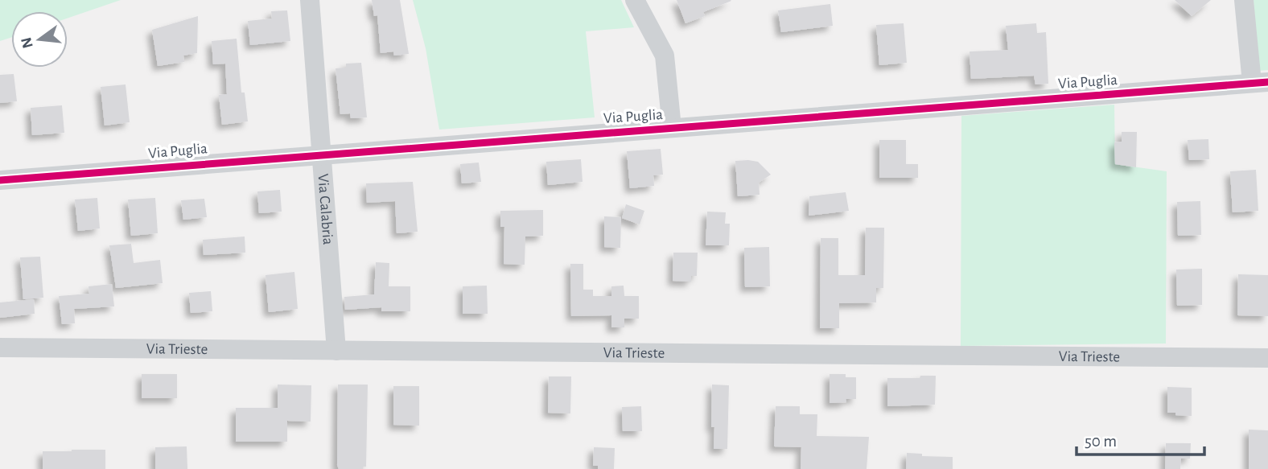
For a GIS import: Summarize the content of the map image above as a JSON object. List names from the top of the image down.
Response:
{
  "streets": {
    "street": ["Via Puglia", "Via Calabria", "Via Trieste"]
  },
  "crossings": [
    ["Via Puglia", "Via Calabria"],
    ["Via Calabria", "Via Trieste"]
  ],
  "scale_bar": "50 m",
  "north": "left"
}
